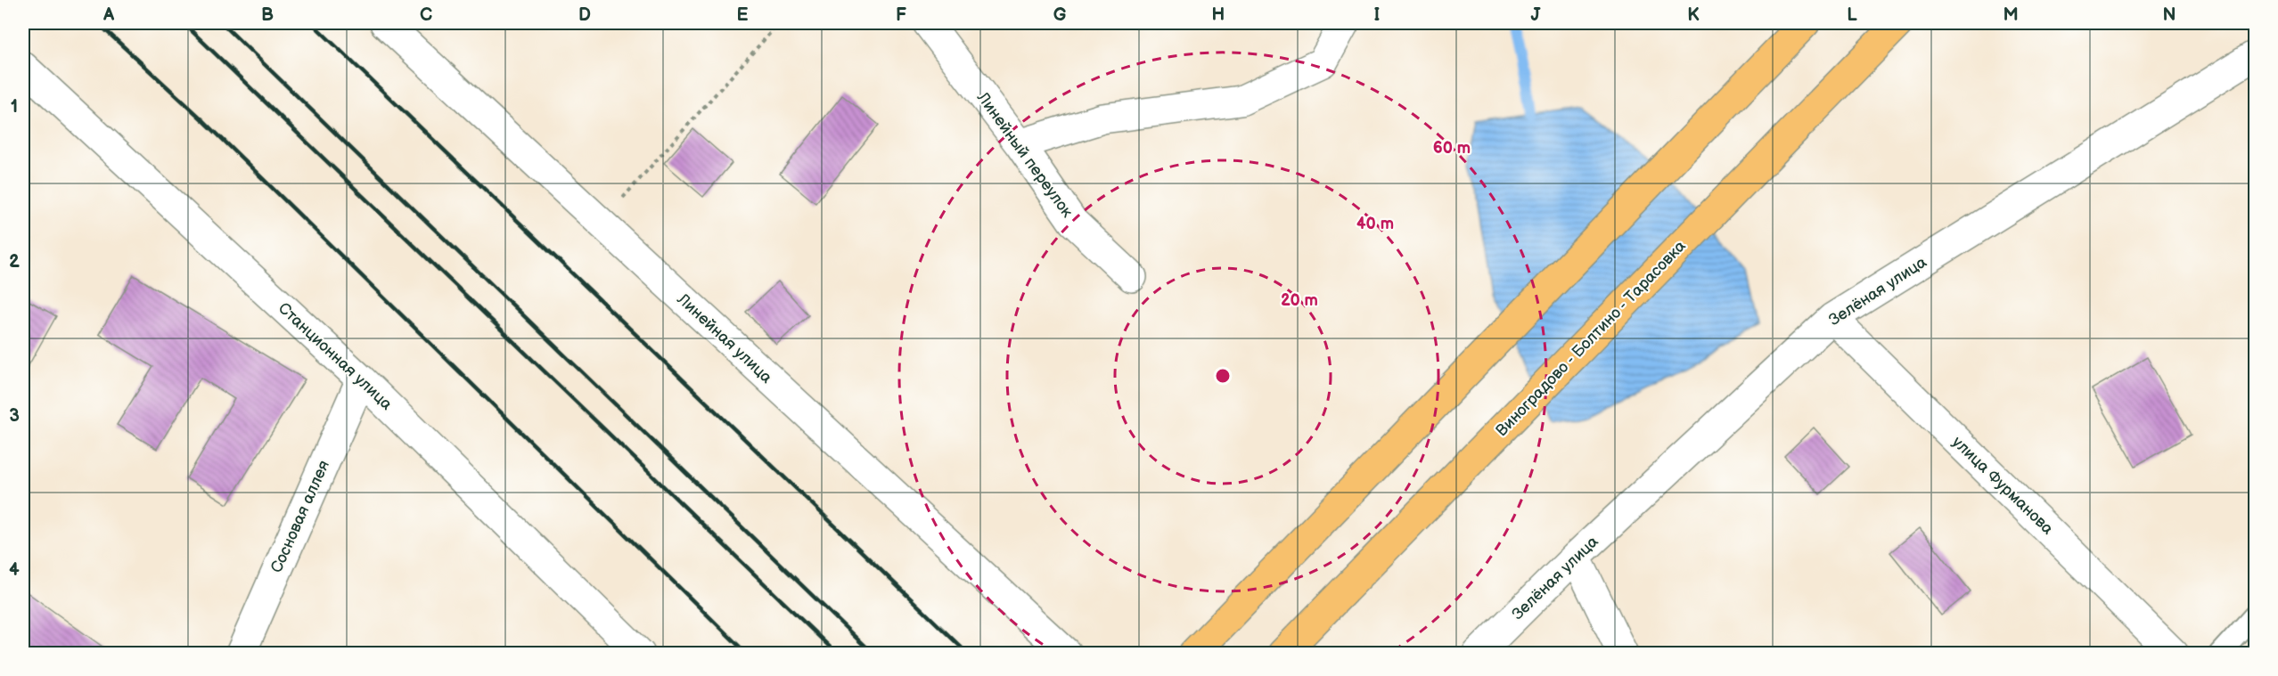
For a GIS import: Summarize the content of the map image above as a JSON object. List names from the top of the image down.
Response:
{
  "streets": {
    "main road": ["Виноградово - Болтино - Тарасовка"],
    "street": [
      "Линейный переулок",
      "Зелёная улица",
      "Линейная улица",
      "Станционная улица",
      "улица Фурманова",
      "Сосновая аллея"
    ]
  },
  "crossings": [
    ["Зелёная улица", "улица Фурманова"],
    ["Станционная улица", "Сосновая аллея"]
  ],
  "grid": {
    "columns": [
      "A",
      "B",
      "C",
      "D",
      "E",
      "F",
      "G",
      "H",
      "I",
      "J",
      "K",
      "L",
      "M",
      "N"
    ],
    "rows": [
      "1",
      "2",
      "3",
      "4"
    ]
  },
  "rings": ["60 m", "40 m", "20 m"]
}
